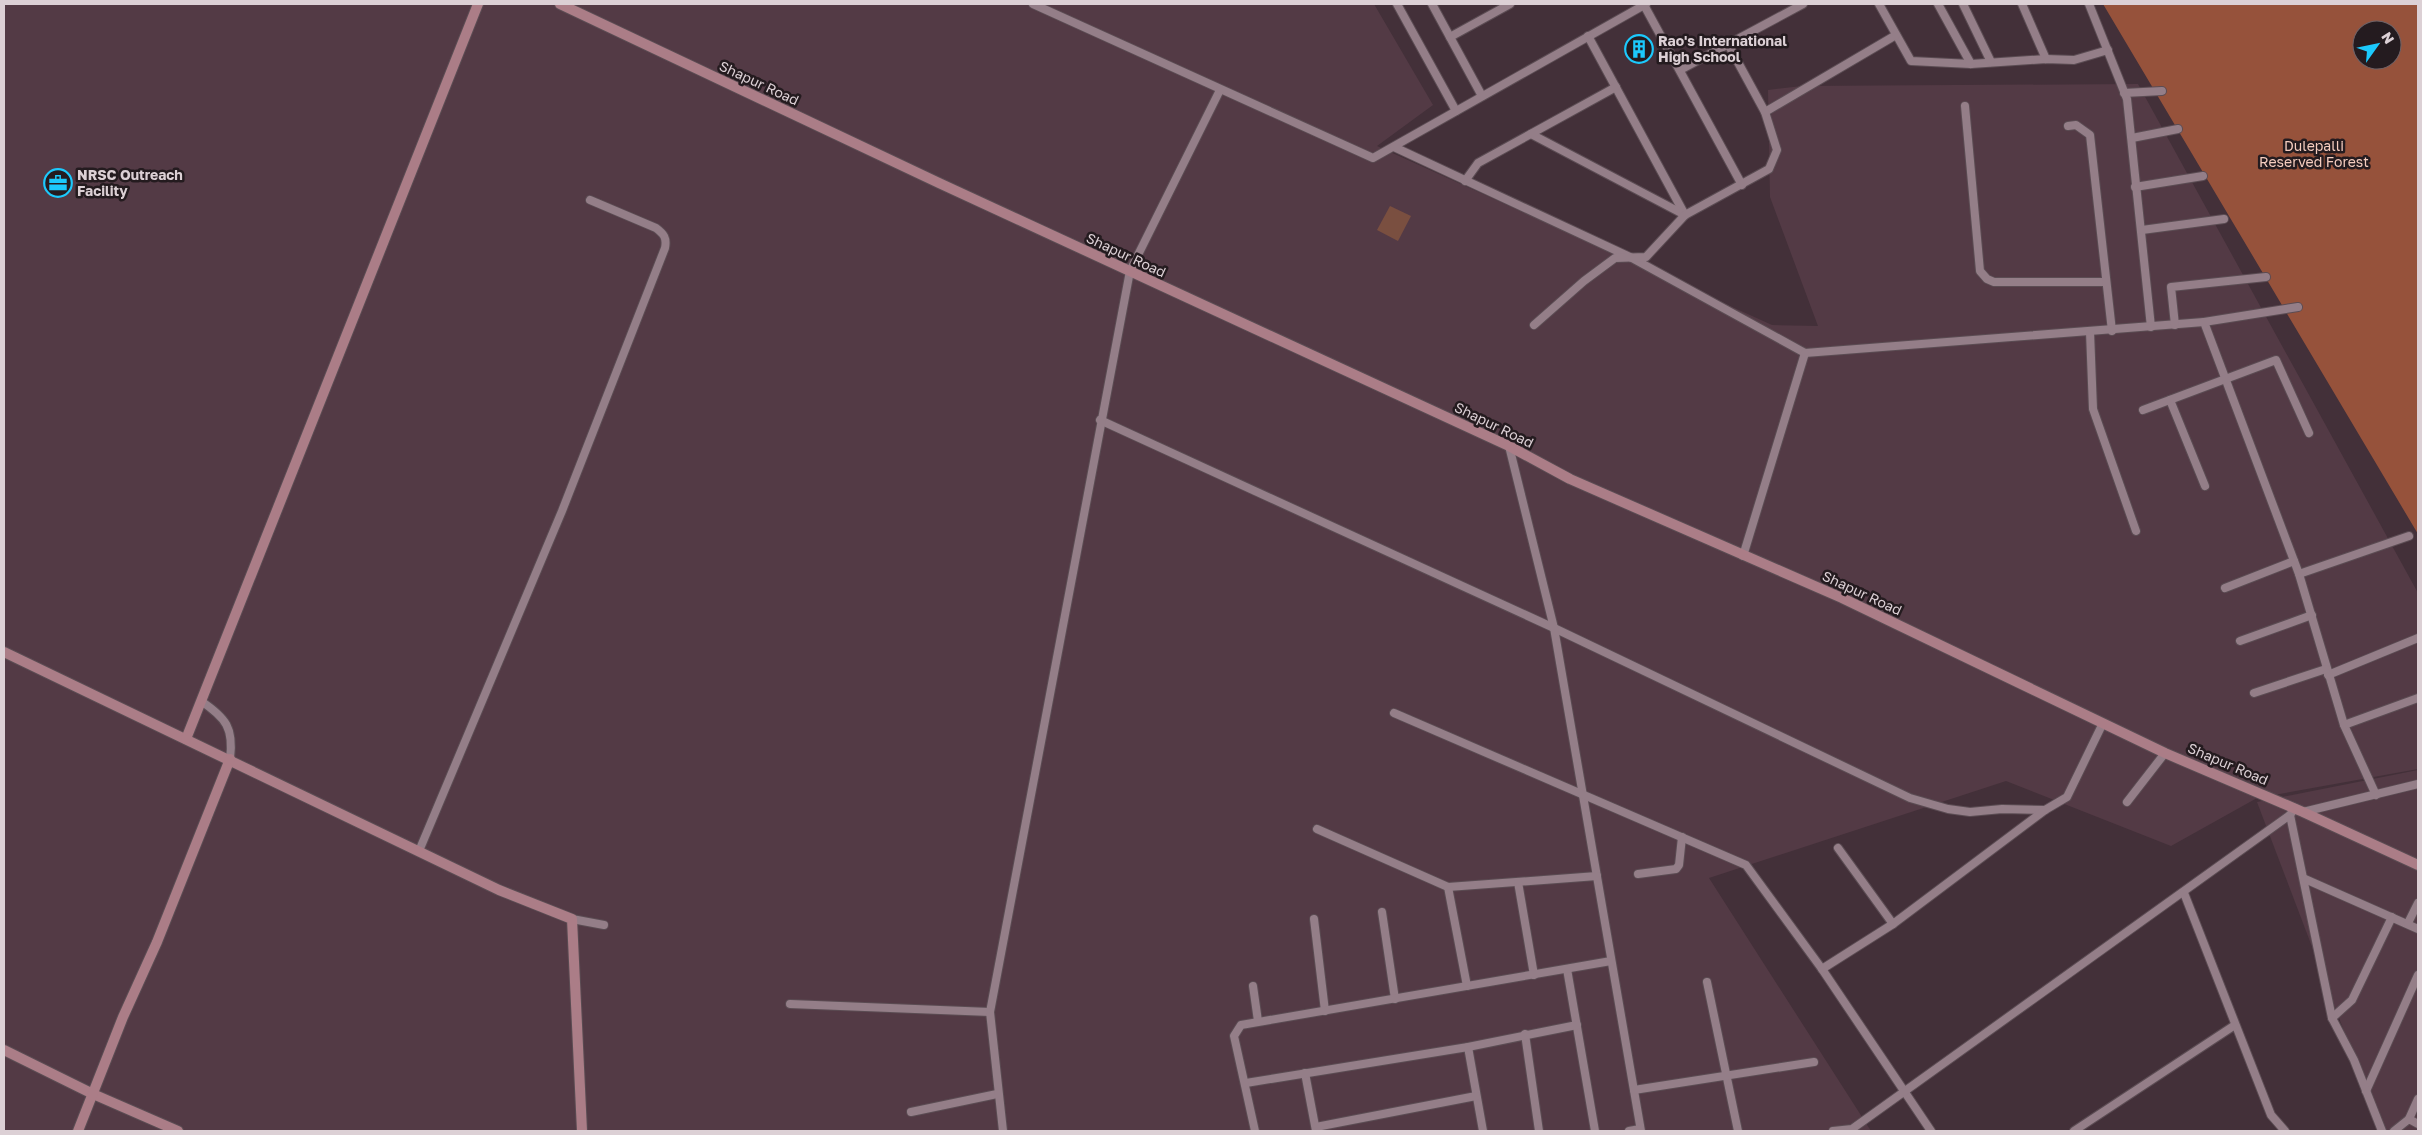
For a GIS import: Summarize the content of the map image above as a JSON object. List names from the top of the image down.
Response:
{
  "streets": {
    "street": ["Shapur Road"]
  },
  "parks": ["Dulepalli Reserved Forest"],
  "places": {
    "building": ["Rao's International High School"],
    "office": ["NRSC Outreach Facility"]
  },
  "north": "top right"
}
